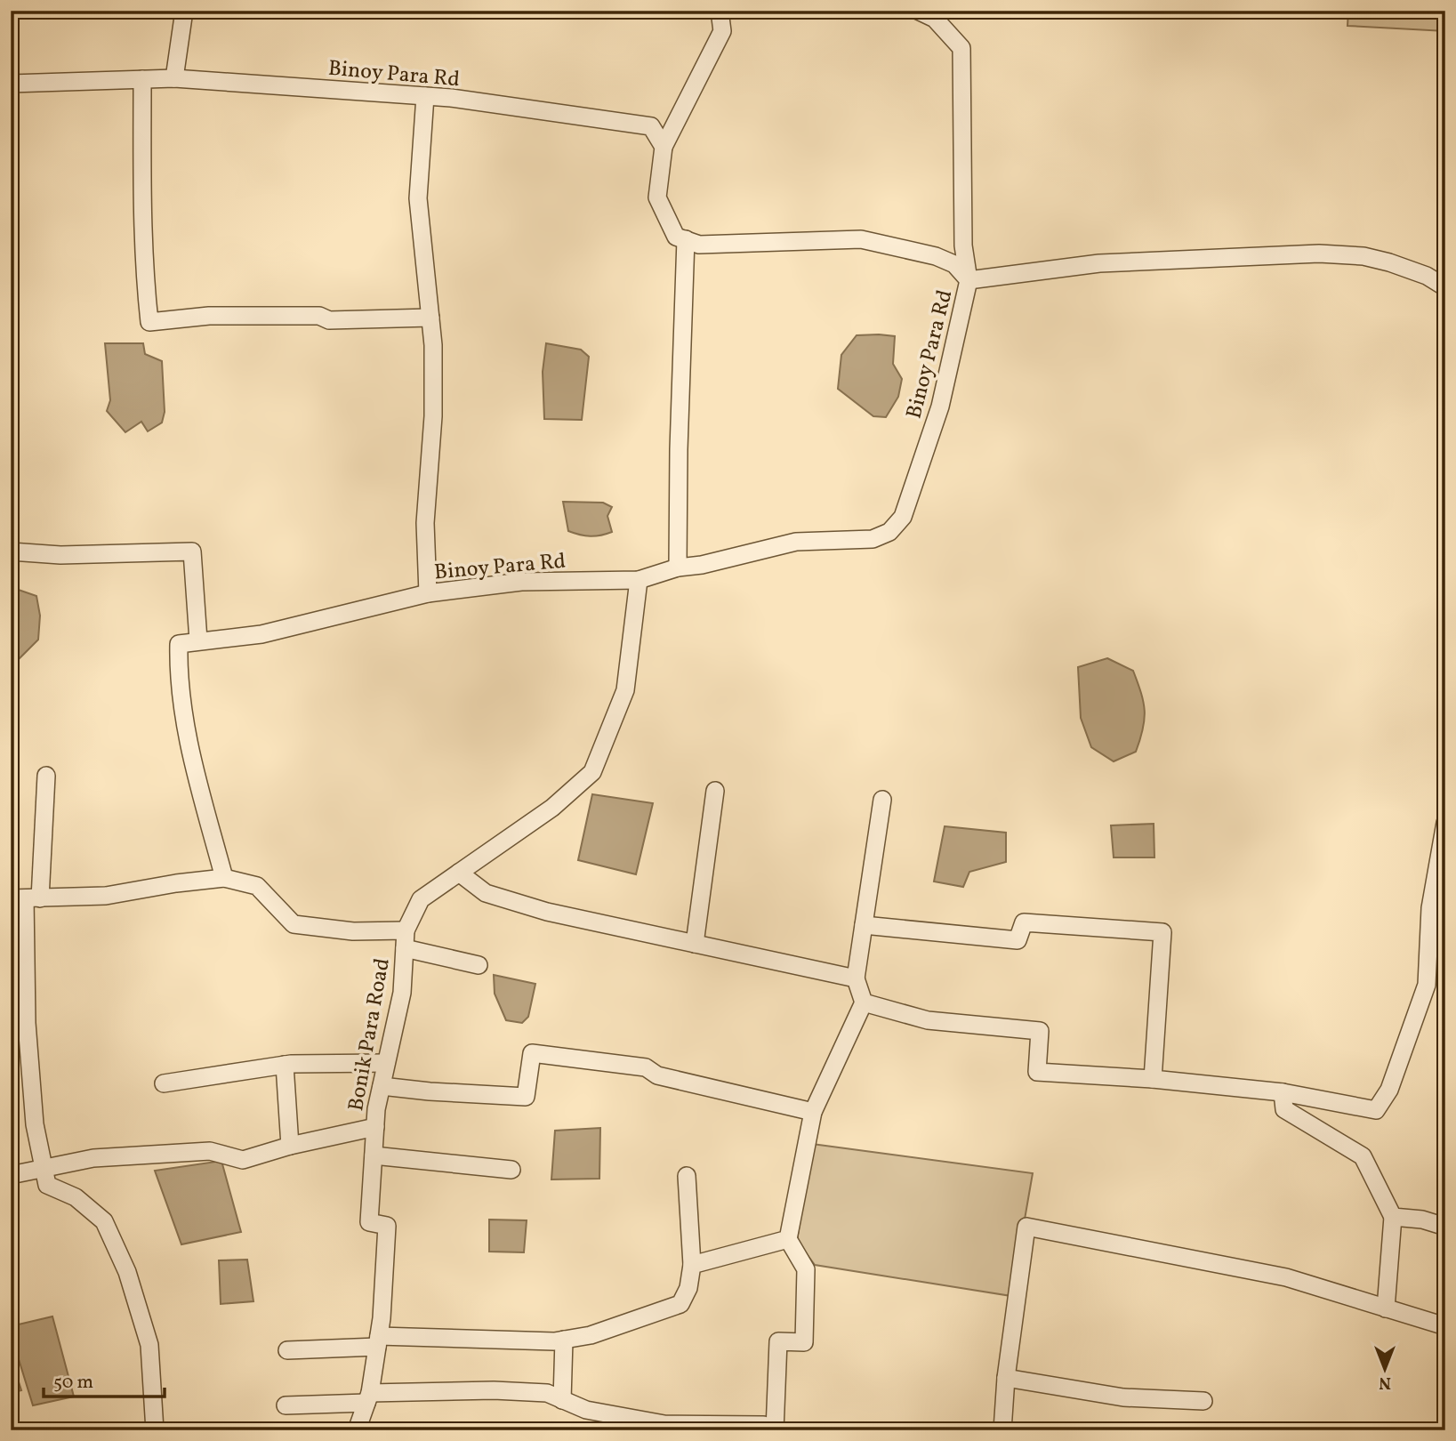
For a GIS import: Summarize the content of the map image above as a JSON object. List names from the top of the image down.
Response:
{
  "streets": {
    "street": ["Binoy Para Rd", "Bonik Para Road"]
  },
  "scale_bar": "50 m",
  "north": "bottom"
}
